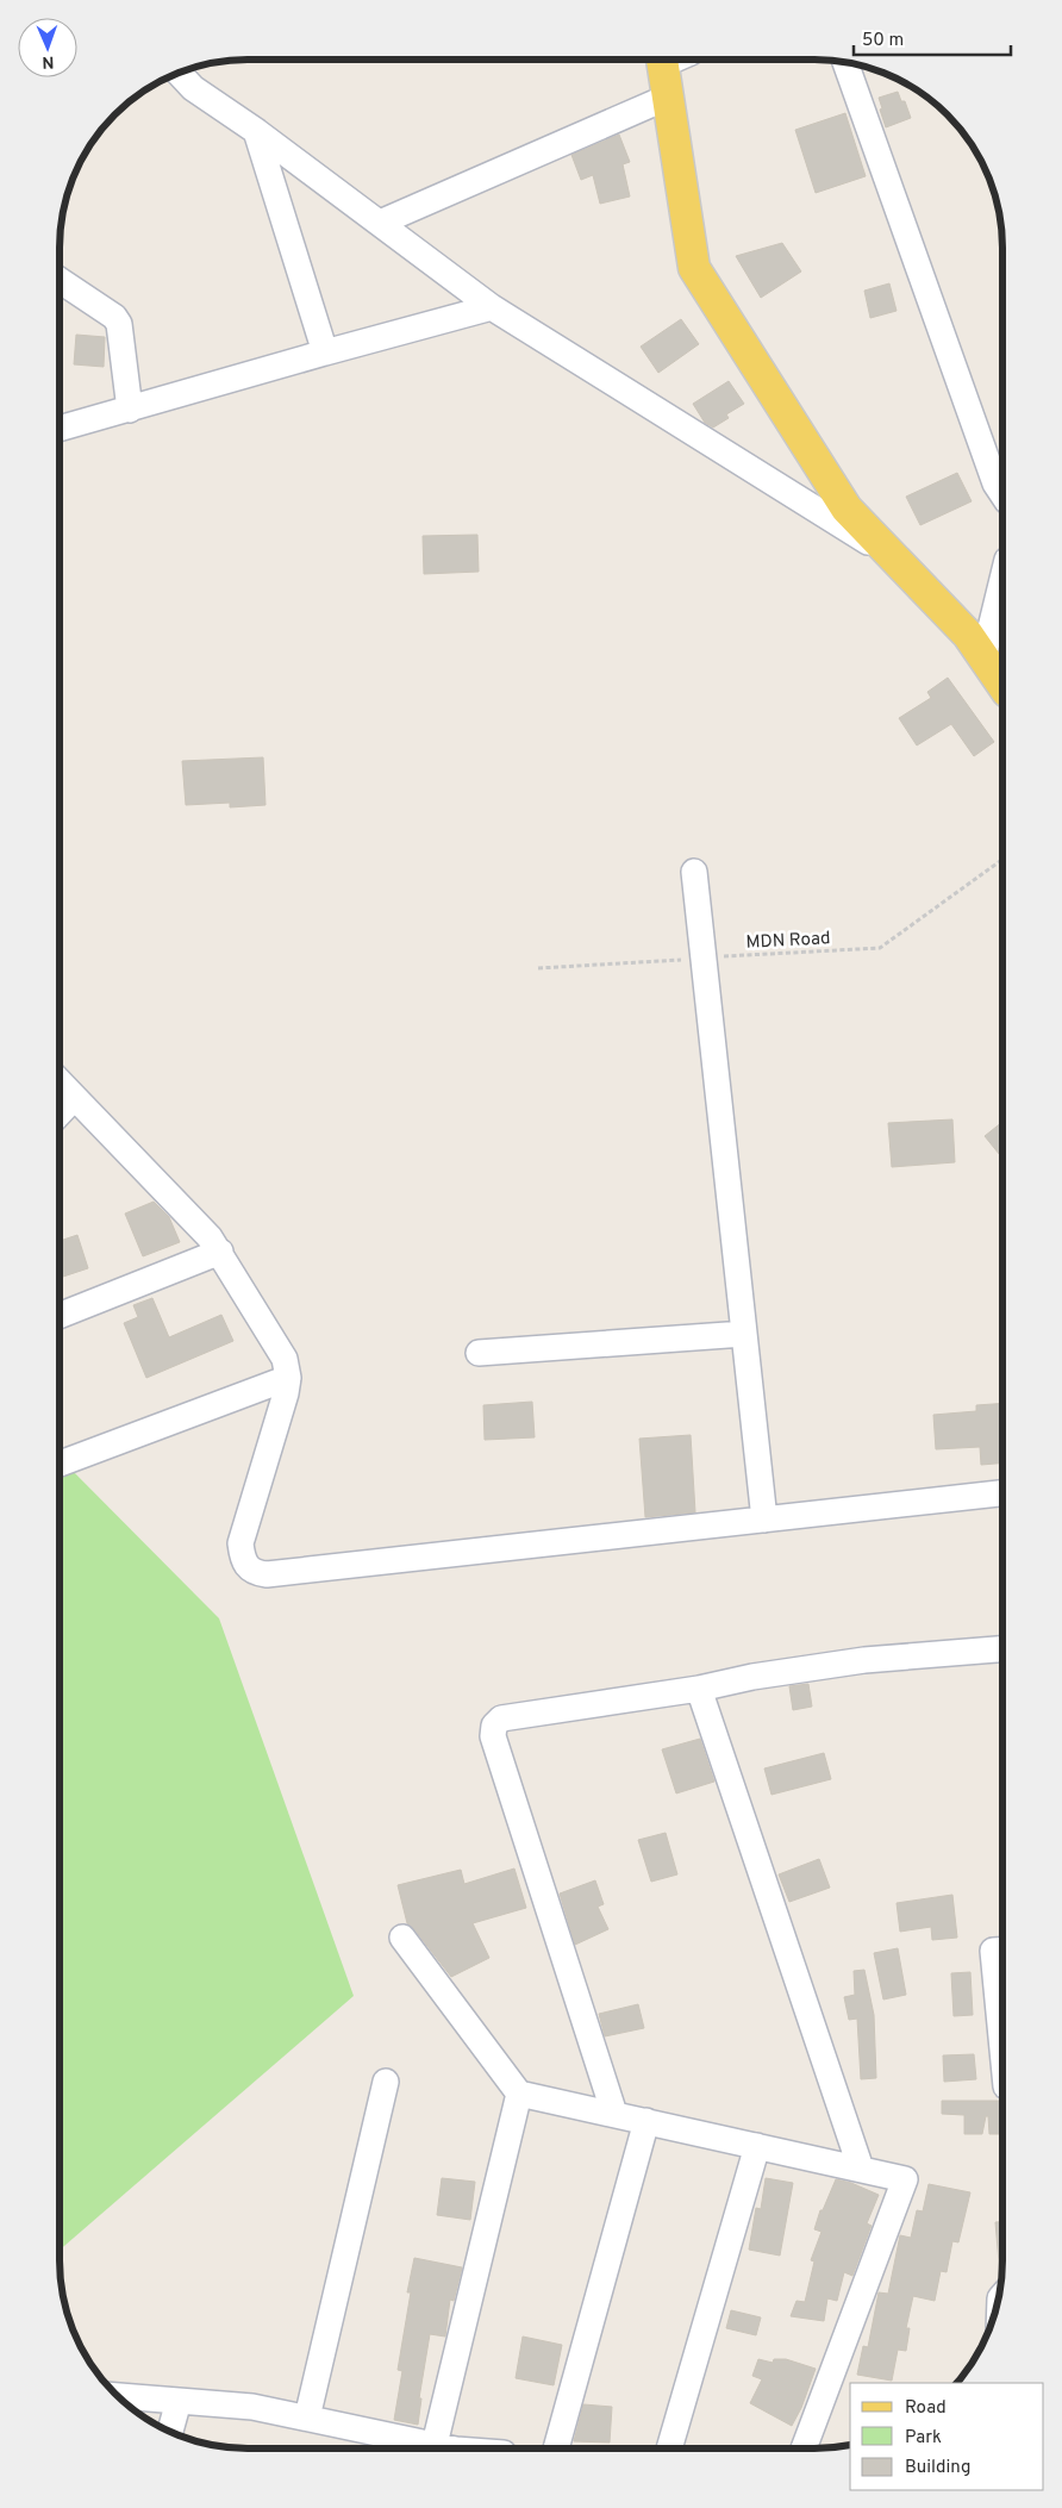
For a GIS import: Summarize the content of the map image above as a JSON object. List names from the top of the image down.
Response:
{
  "streets": {
    "path": ["MDN Road"]
  },
  "legend": ["Road", "Park", "Building"],
  "scale_bar": "50 m",
  "north": "bottom"
}
